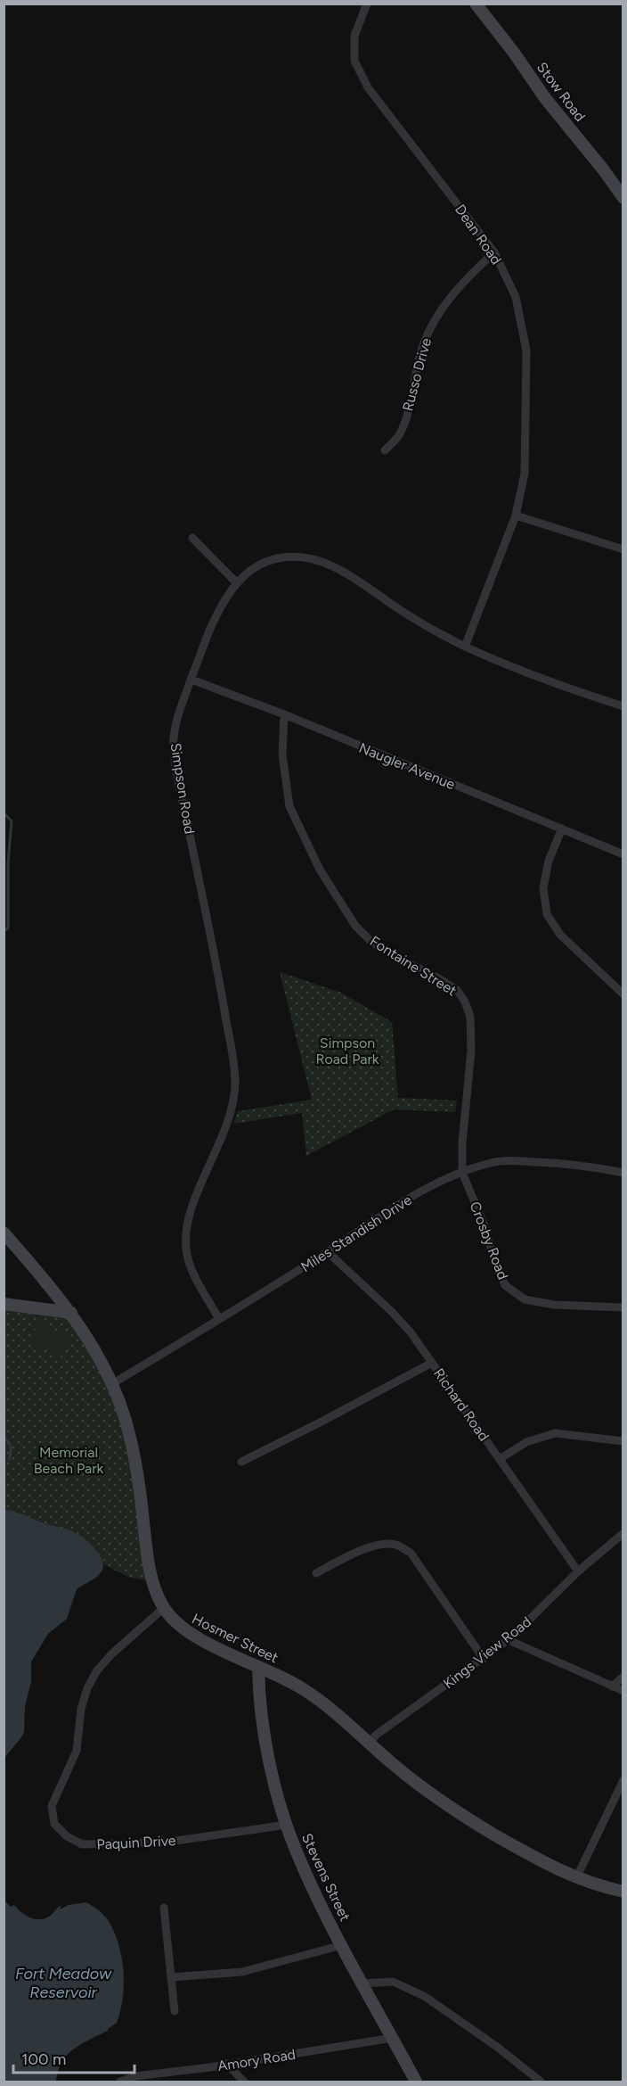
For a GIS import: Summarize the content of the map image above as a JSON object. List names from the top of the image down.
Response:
{
  "streets": {
    "street": [
      "Stow Road",
      "Dean Road",
      "Russo Drive",
      "Naugler Avenue",
      "Simpson Road",
      "Fontaine Street",
      "Miles Standish Drive",
      "Crosby Road",
      "Richard Road",
      "Hosmer Street",
      "Kings View Road",
      "Paquin Drive",
      "Stevens Street",
      "Amory Road"
    ]
  },
  "crossings": [
    ["Dean Road", "Russo Drive"],
    ["Dean Road", "Simpson Road"],
    ["Naugler Avenue", "Simpson Road"],
    ["Naugler Avenue", "Fontaine Street"],
    ["Simpson Road", "Miles Standish Drive"],
    ["Fontaine Street", "Miles Standish Drive"],
    ["Fontaine Street", "Crosby Road"],
    ["Miles Standish Drive", "Crosby Road"],
    ["Miles Standish Drive", "Richard Road"],
    ["Miles Standish Drive", "Hosmer Street"],
    ["Richard Road", "Kings View Road"],
    ["Hosmer Street", "Kings View Road"],
    ["Hosmer Street", "Paquin Drive"],
    ["Hosmer Street", "Stevens Street"],
    ["Paquin Drive", "Stevens Street"],
    ["Stevens Street", "Amory Road"]
  ],
  "water": ["Fort Meadow Reservoir"],
  "parks": ["Simpson Road Park", "Memorial Beach Park"],
  "scale_bar": "100 m"
}
